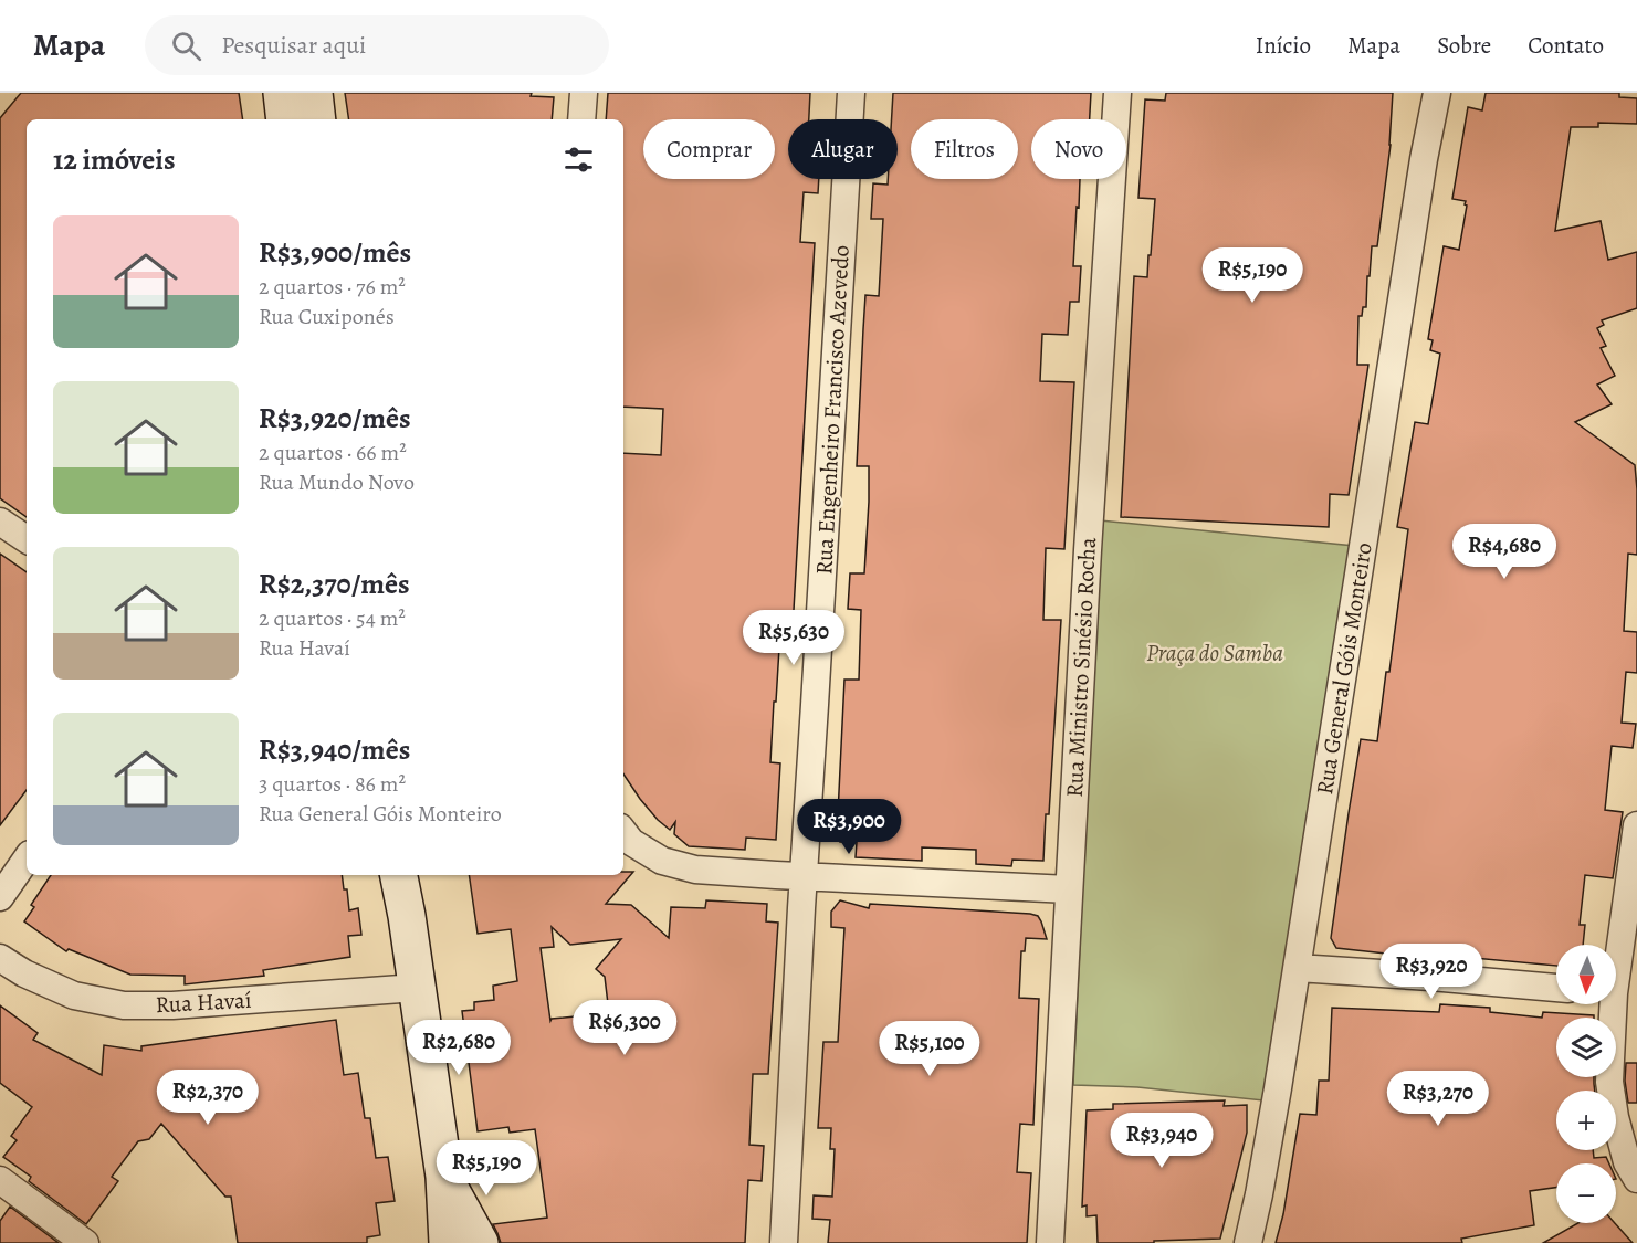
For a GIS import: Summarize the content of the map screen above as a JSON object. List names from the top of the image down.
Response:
{
  "streets": {
    "street": [
      "Rua Engenheiro Francisco Azevedo",
      "Rua Ministro Sinésio Rocha",
      "Rua General Góis Monteiro",
      "Rua Havaí"
    ]
  },
  "parks": ["Praça do Samba"],
  "north": "bottom",
  "page": {
    "header": "Mapa",
    "search": "Pesquisar aqui",
    "nav": [
      "Início",
      "Mapa",
      "Sobre",
      "Contato"
    ],
    "chip": [
      "Comprar",
      "Alugar",
      "Filtros",
      "Novo"
    ],
    "heading": "12 imóveis",
    "list": [
      {
        "name": "R$3,900/mês",
        "note": "2 quartos · 76 m² · Rua Cuxiponés"
      },
      {
        "name": "R$3,920/mês",
        "note": "2 quartos · 66 m² · Rua Mundo Novo"
      },
      {
        "name": "R$2,370/mês",
        "note": "2 quartos · 54 m² · Rua Havaí"
      },
      {
        "name": "R$3,940/mês",
        "note": "3 quartos · 86 m² · Rua General Góis Monteiro"
      }
    ],
    "price": [
      "R$5,190",
      "R$4,680",
      "R$5,630",
      "R$3,900",
      "R$3,920",
      "R$6,300",
      "R$2,680",
      "R$5,100",
      "R$2,370",
      "R$3,270",
      "R$3,940",
      "R$5,190"
    ],
    "map_buttons": ["+", "−"]
  }
}
